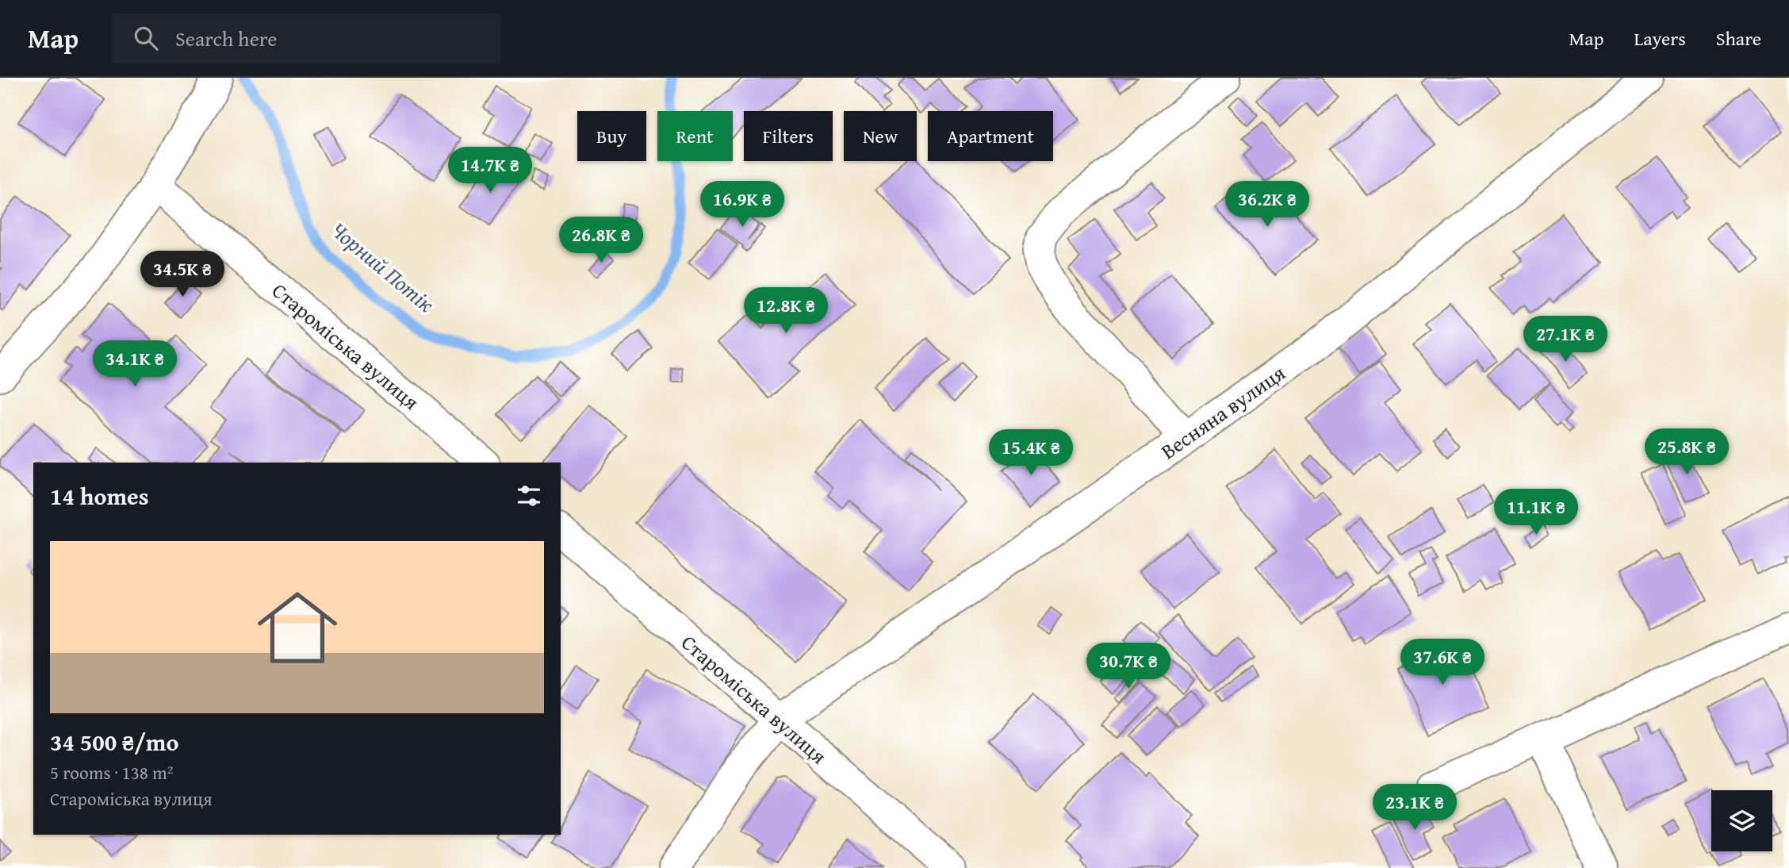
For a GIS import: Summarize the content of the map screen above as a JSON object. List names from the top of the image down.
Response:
{
  "streets": {
    "street": ["Староміська вулиця", "Весняна вулиця"]
  },
  "crossings": [
    ["Староміська вулиця", "Весняна вулиця"]
  ],
  "water": ["Чорний Потік"],
  "page": {
    "header": "Map",
    "search": "Search here",
    "nav": ["Map", "Layers", "Share"],
    "chip": [
      "Buy",
      "Rent",
      "Filters",
      "New",
      "Apartment"
    ],
    "price": [
      "14.7K ₴",
      "16.9K ₴",
      "36.2K ₴",
      "26.8K ₴",
      "34.5K ₴",
      "12.8K ₴",
      "27.1K ₴",
      "34.1K ₴",
      "25.8K ₴",
      "15.4K ₴",
      "11.1K ₴",
      "37.6K ₴",
      "30.7K ₴",
      "23.1K ₴"
    ],
    "heading": "14 homes",
    "list": [
      {
        "name": "34 500 ₴/mo",
        "note": "5 rooms · 138 m² · Староміська вулиця"
      }
    ]
  }
}
